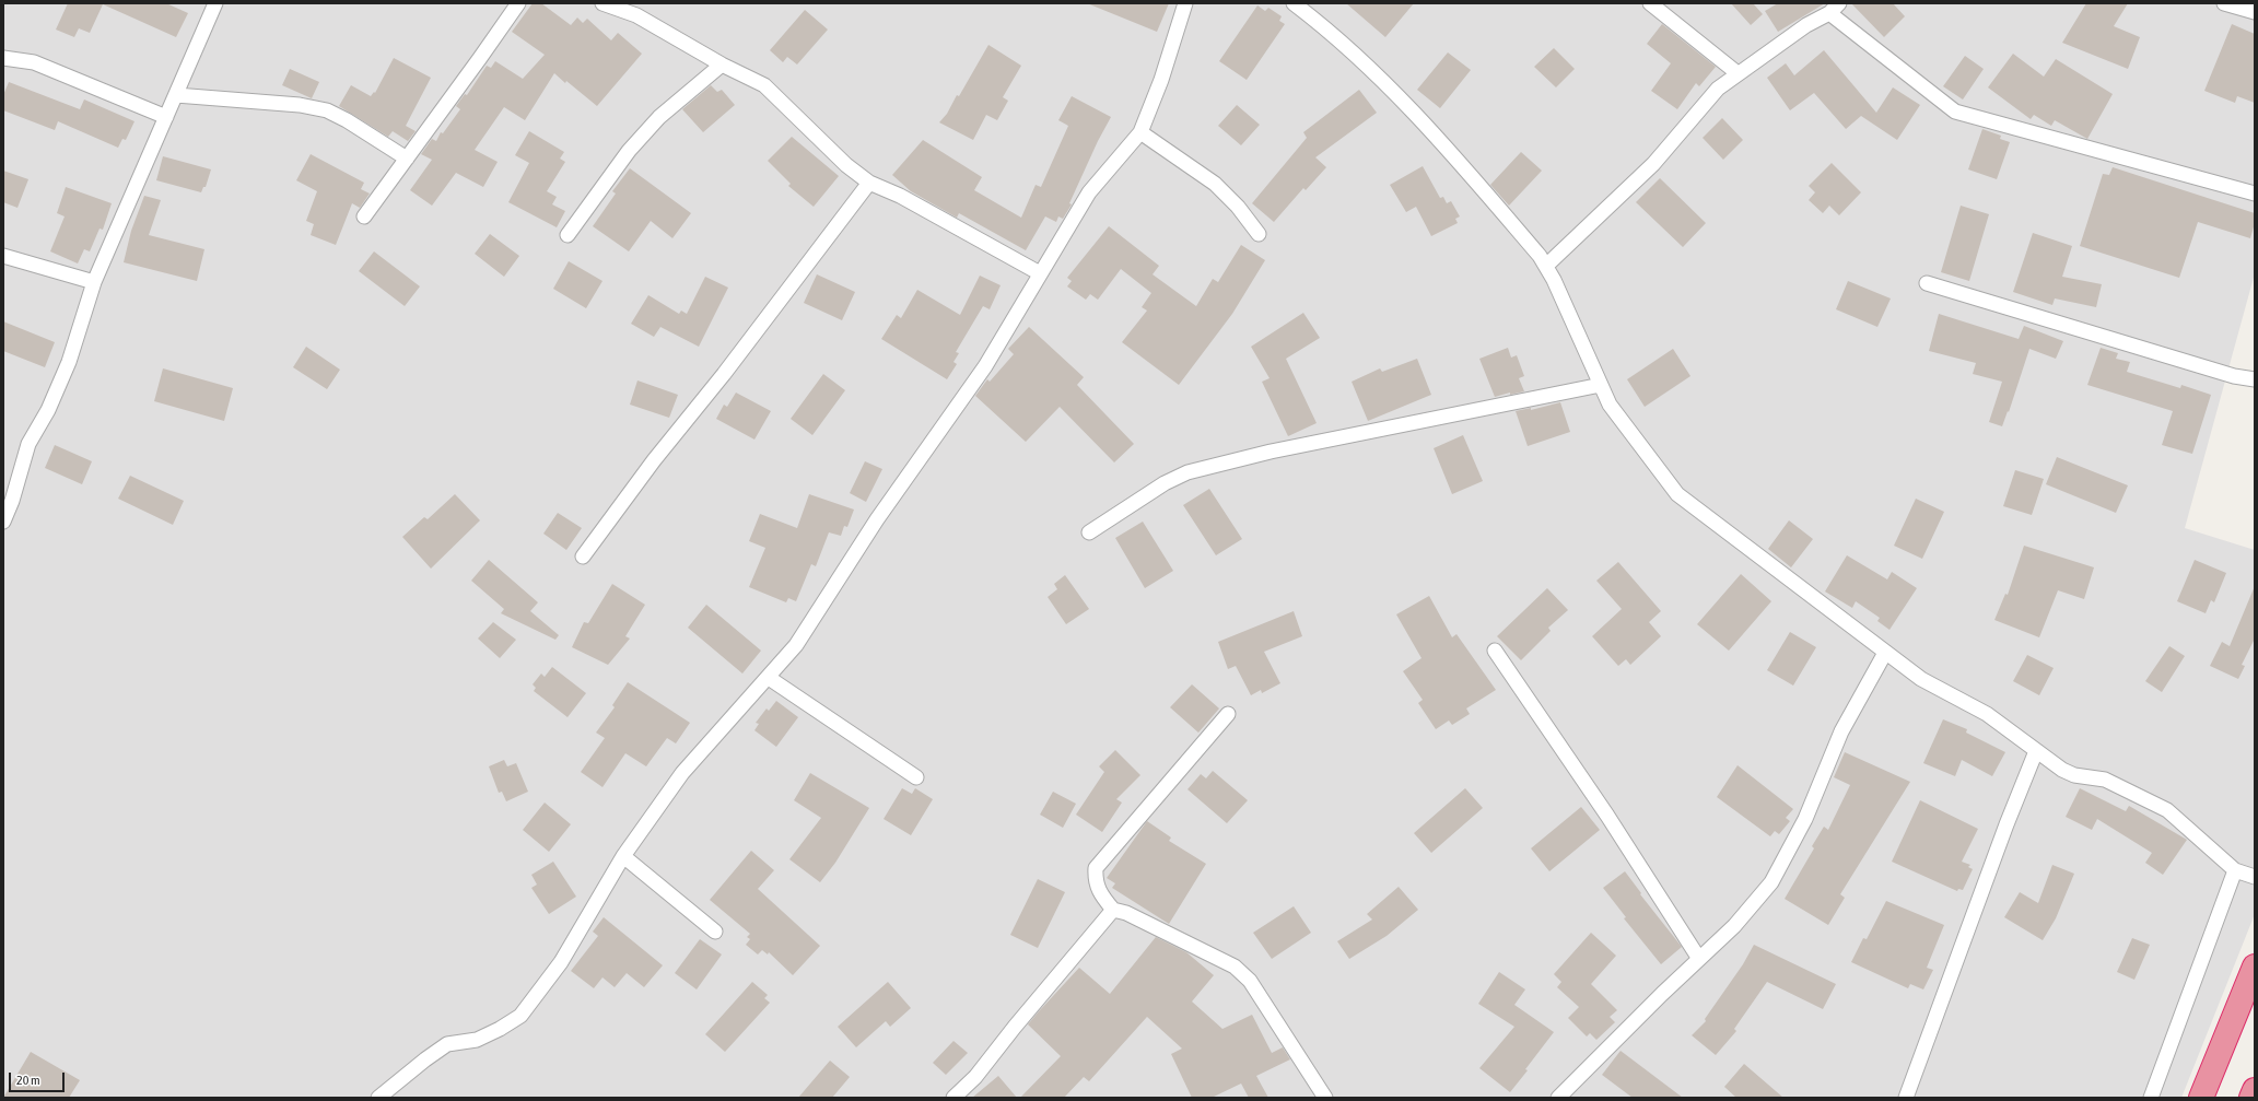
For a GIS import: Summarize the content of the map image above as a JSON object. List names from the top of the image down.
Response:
{
  "scale_bar": "20 m"
}
